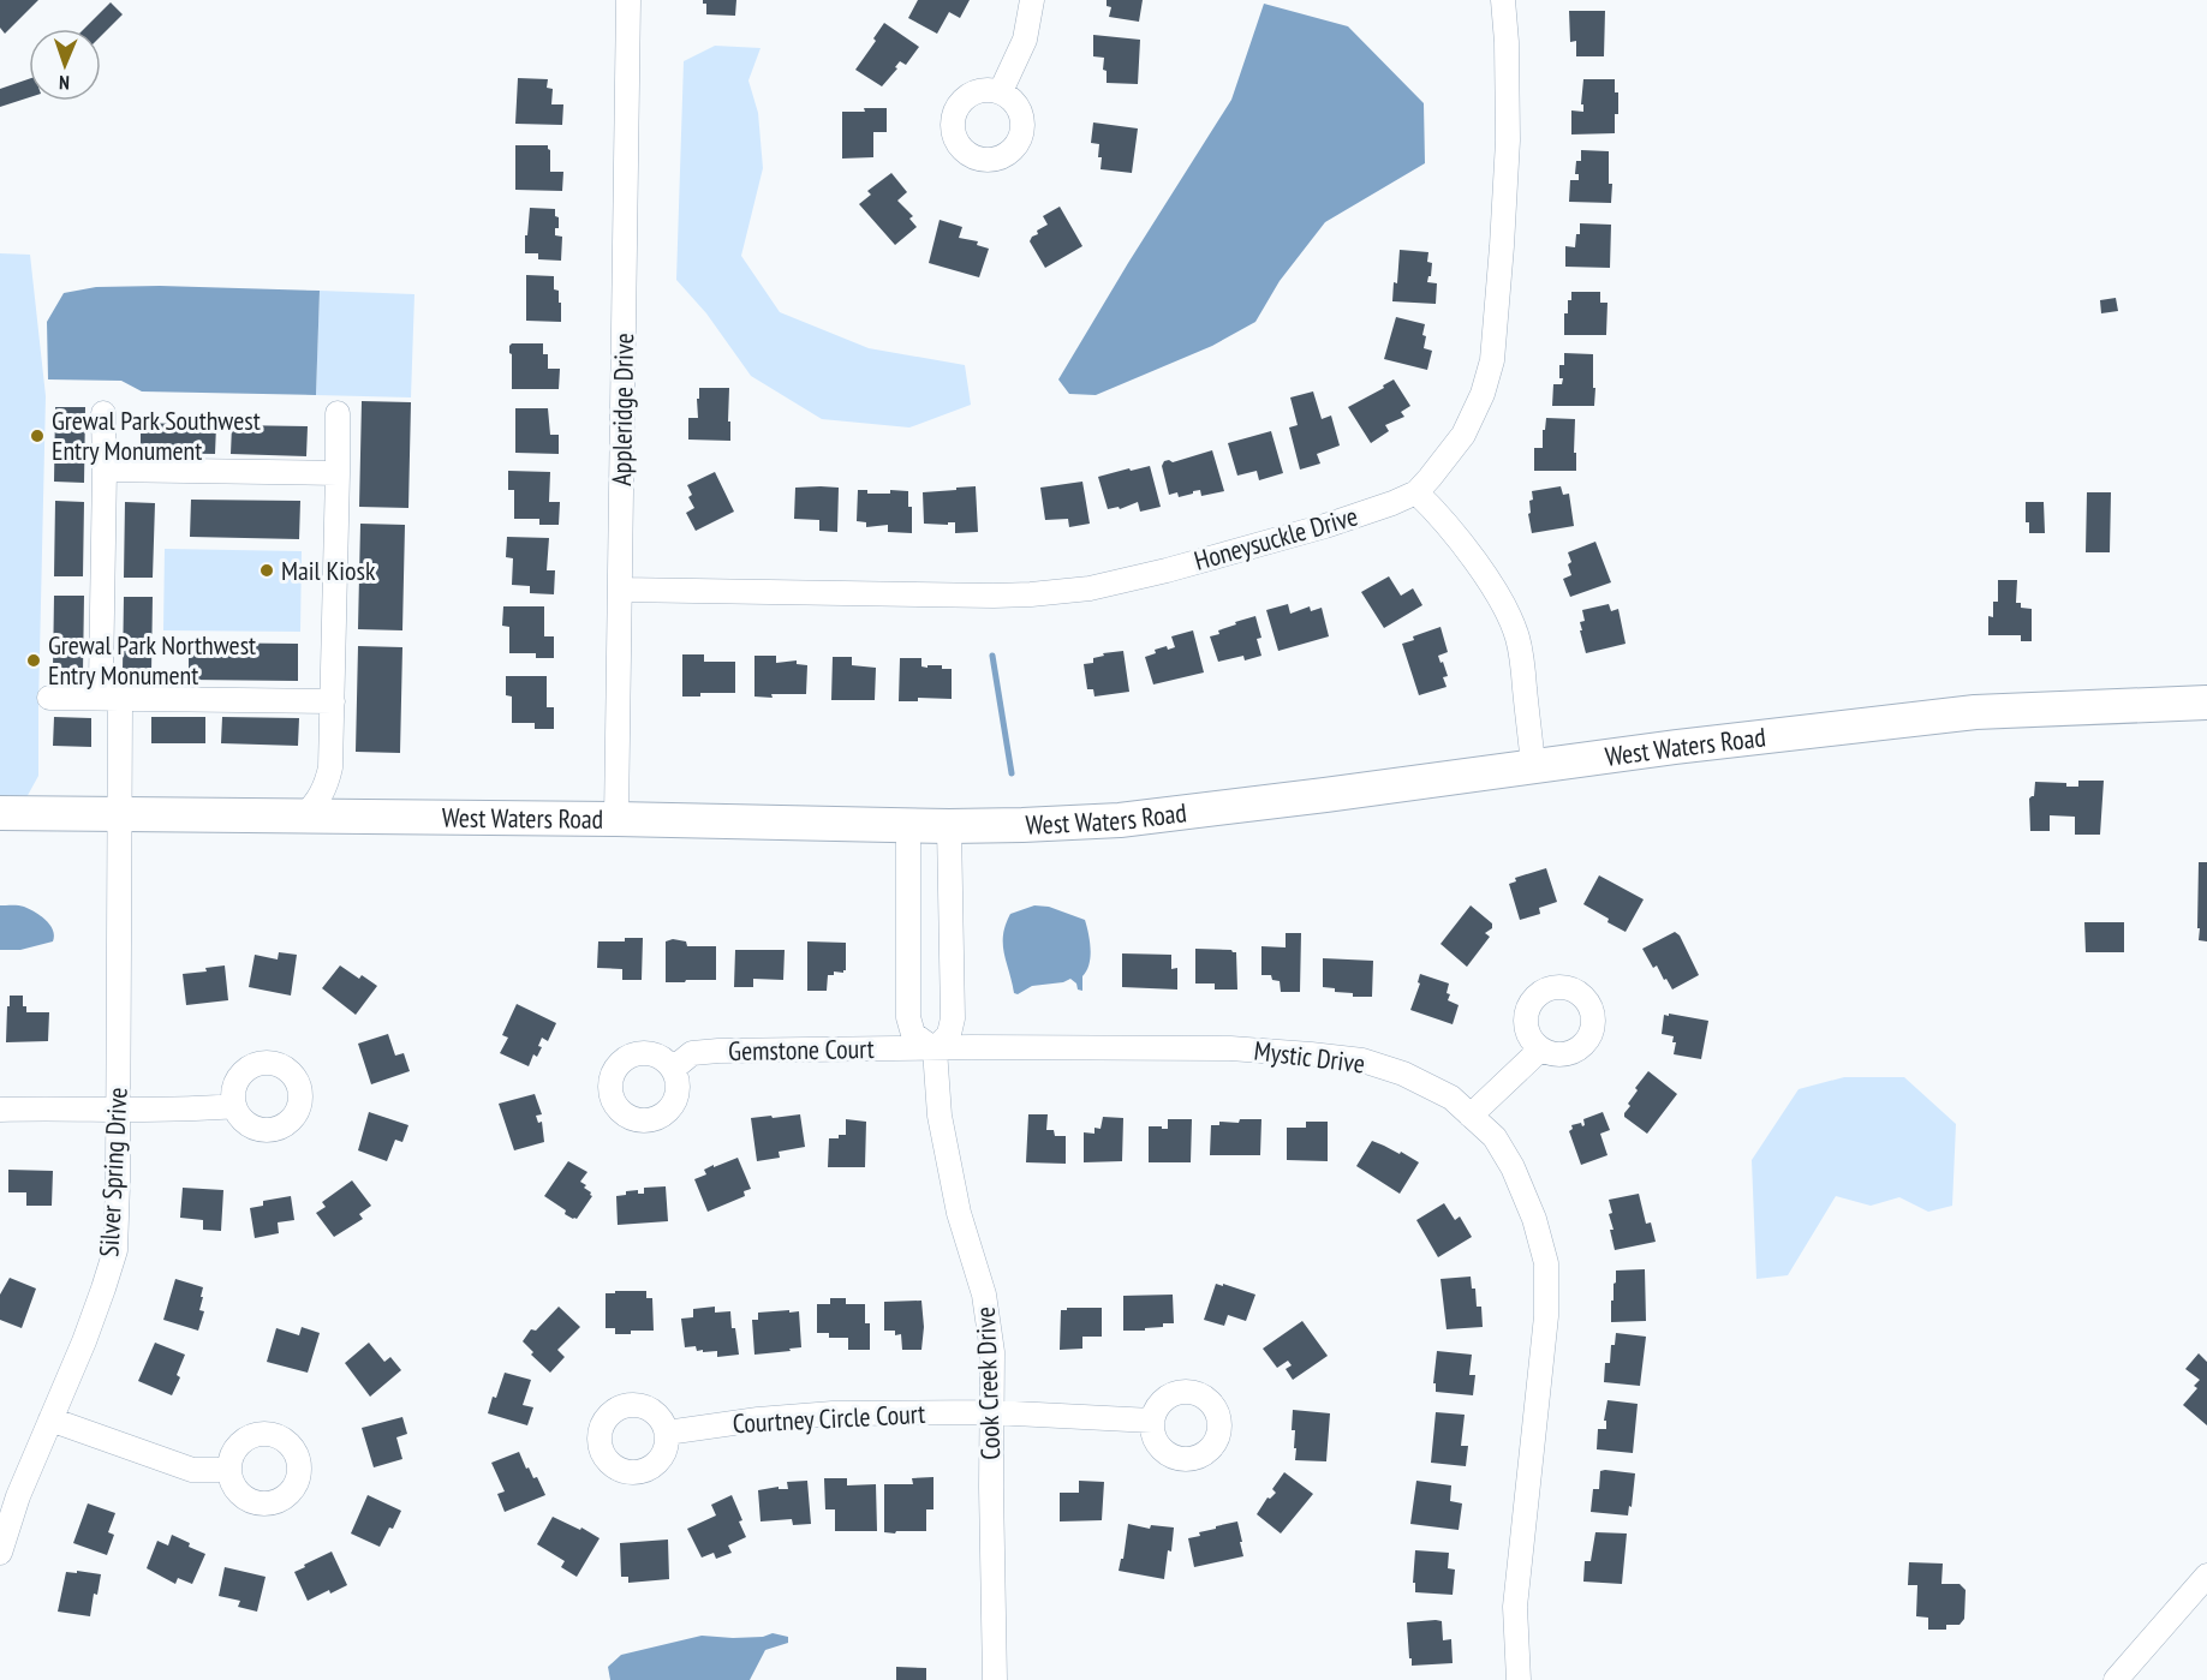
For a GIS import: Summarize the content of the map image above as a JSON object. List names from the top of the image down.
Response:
{
  "streets": {
    "street": [
      "Appleridge Drive",
      "Honeysuckle Drive",
      "West Waters Road",
      "Gemstone Court",
      "Mystic Drive",
      "Silver Spring Drive",
      "Cook Creek Drive",
      "Courtney Circle Court"
    ]
  },
  "crossings": [
    ["Appleridge Drive", "Honeysuckle Drive"],
    ["Appleridge Drive", "West Waters Road"],
    ["West Waters Road", "Silver Spring Drive"],
    ["Gemstone Court", "Mystic Drive"],
    ["Gemstone Court", "Cook Creek Drive"],
    ["Mystic Drive", "Cook Creek Drive"],
    ["Cook Creek Drive", "Courtney Circle Court"]
  ],
  "places": ["Grewal Park Southwest Entry Monument", "Mail Kiosk", "Grewal Park Northwest Entry Monument"],
  "north": "bottom"
}
